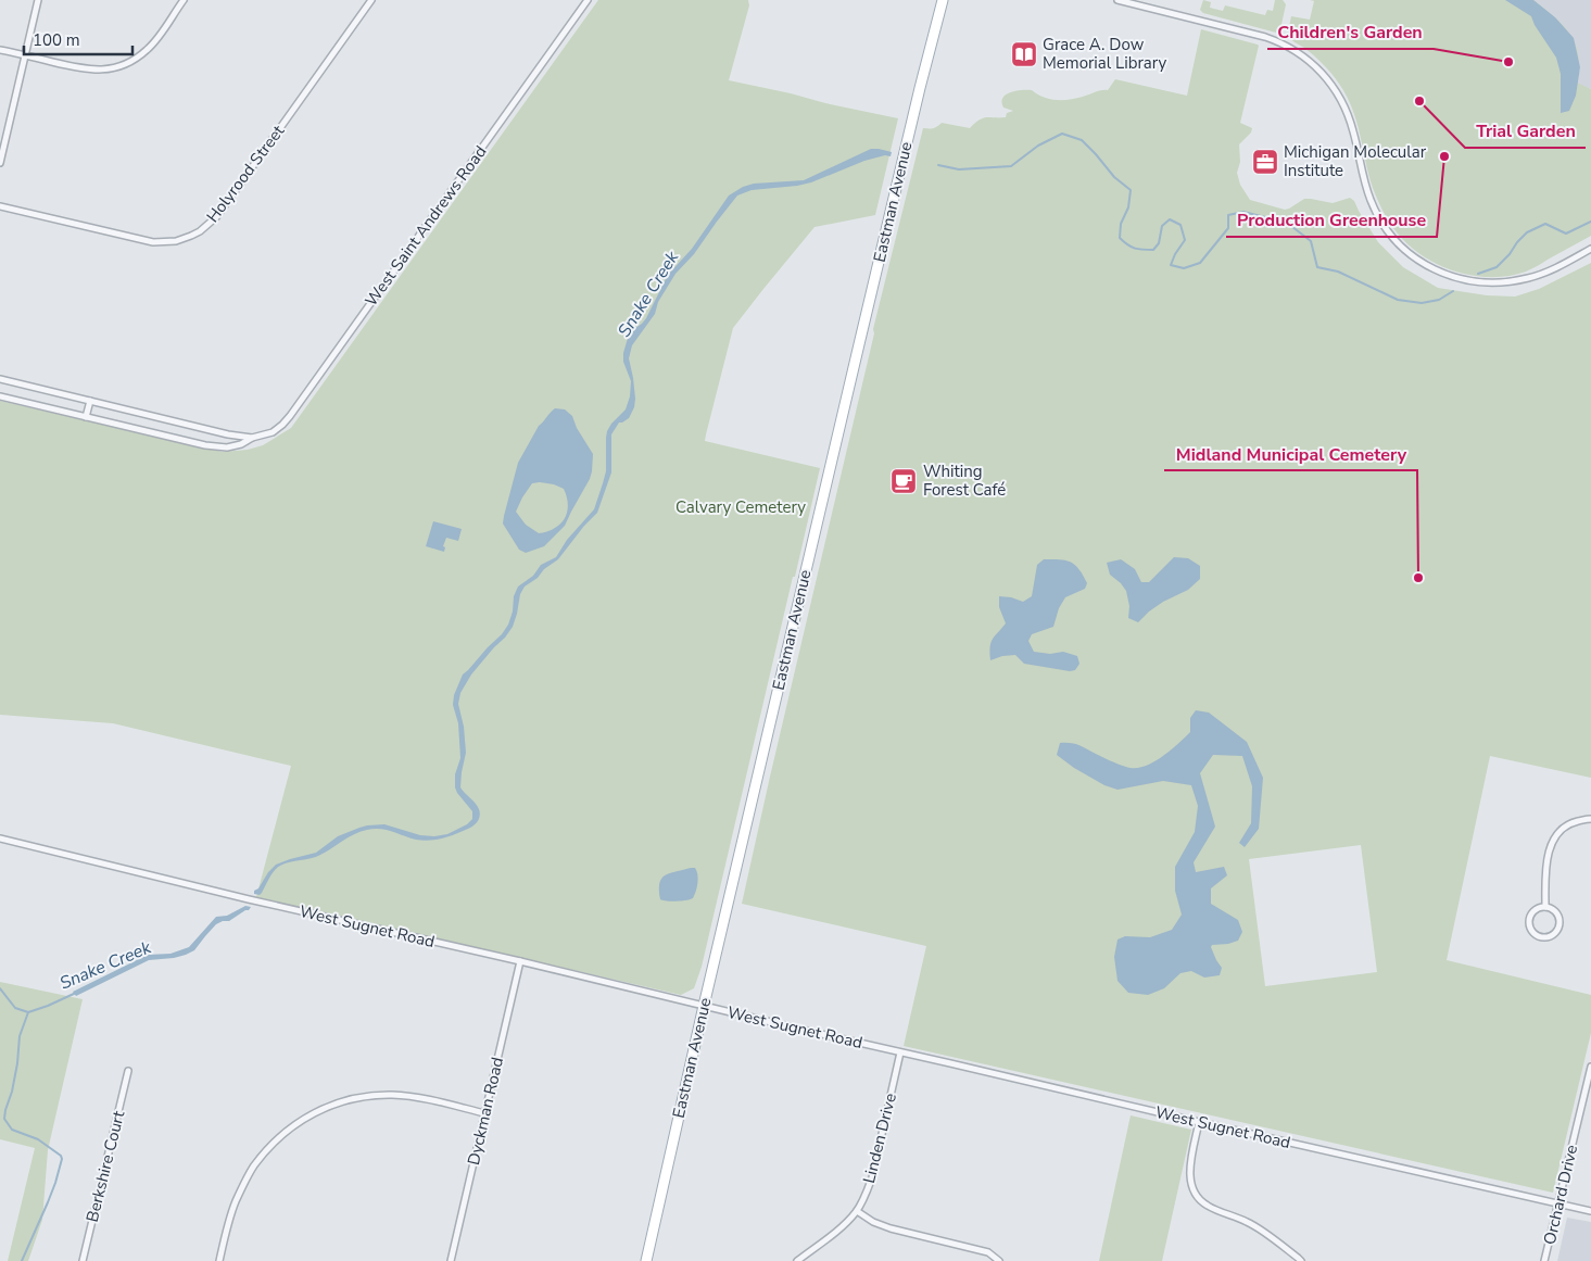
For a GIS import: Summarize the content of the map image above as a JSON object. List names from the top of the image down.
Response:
{
  "streets": {
    "main road": ["Eastman Avenue"],
    "street": [
      "Holyrood Street",
      "West Saint Andrews Road",
      "West Sugnet Road",
      "Dyckman Road",
      "Linden Drive",
      "Berkshire Court",
      "Orchard Drive"
    ]
  },
  "crossings": [
    ["Eastman Avenue", "West Sugnet Road"],
    ["West Sugnet Road", "Dyckman Road"],
    ["West Sugnet Road", "Linden Drive"],
    ["West Sugnet Road", "Orchard Drive"]
  ],
  "water": ["Snake Creek"],
  "parks": ["Calvary Cemetery"],
  "places": {
    "library": ["Grace A. Dow Memorial Library"],
    "other": [
      "Children's Garden",
      "Trial Garden",
      "Production Greenhouse",
      "Midland Municipal Cemetery"
    ],
    "office": ["Michigan Molecular Institute"],
    "cafe": ["Whiting Forest Café"]
  },
  "scale_bar": "100 m"
}
